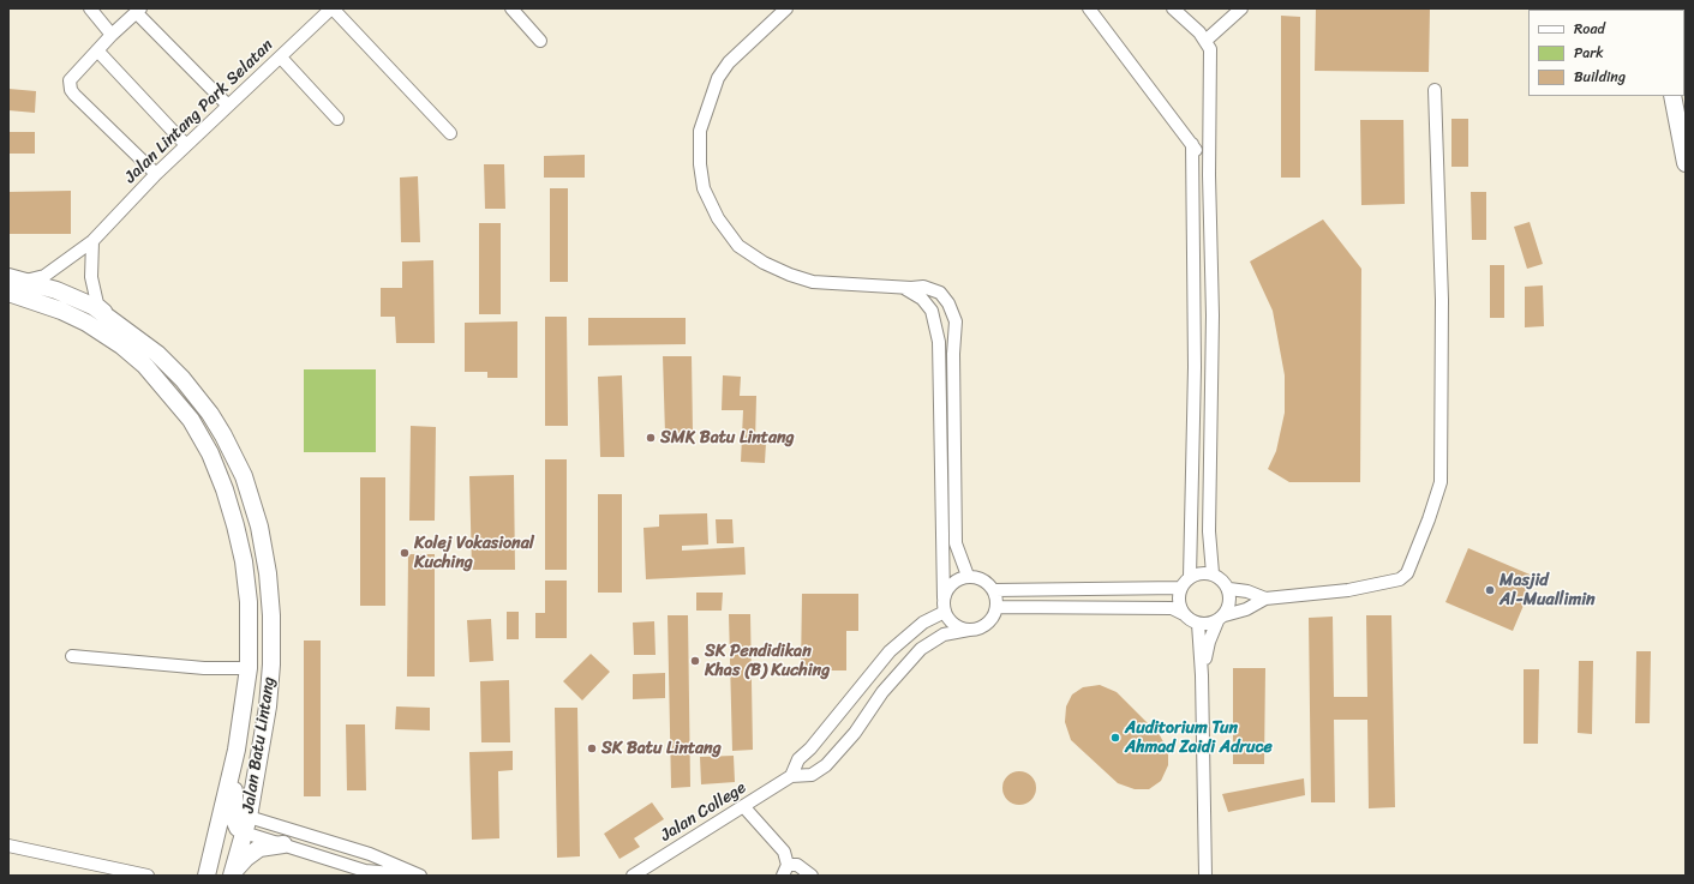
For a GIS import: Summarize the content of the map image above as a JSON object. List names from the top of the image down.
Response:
{
  "streets": {
    "main road": ["Jalan Batu Lintang"],
    "street": ["Jalan Lintang Park Selatan", "Jalan College"]
  },
  "crossings": [
    ["Jalan Lintang Park Selatan", "Jalan Batu Lintang"]
  ],
  "places": [
    "SMK Batu Lintang",
    "Kolej Vokasional Kuching",
    "Masjid Al-Muallimin",
    "SK Pendidikan Khas (B) Kuching",
    "Auditorium Tun Ahmad Zaidi Adruce",
    "SK Batu Lintang"
  ],
  "legend": ["Road", "Park", "Building"]
}
